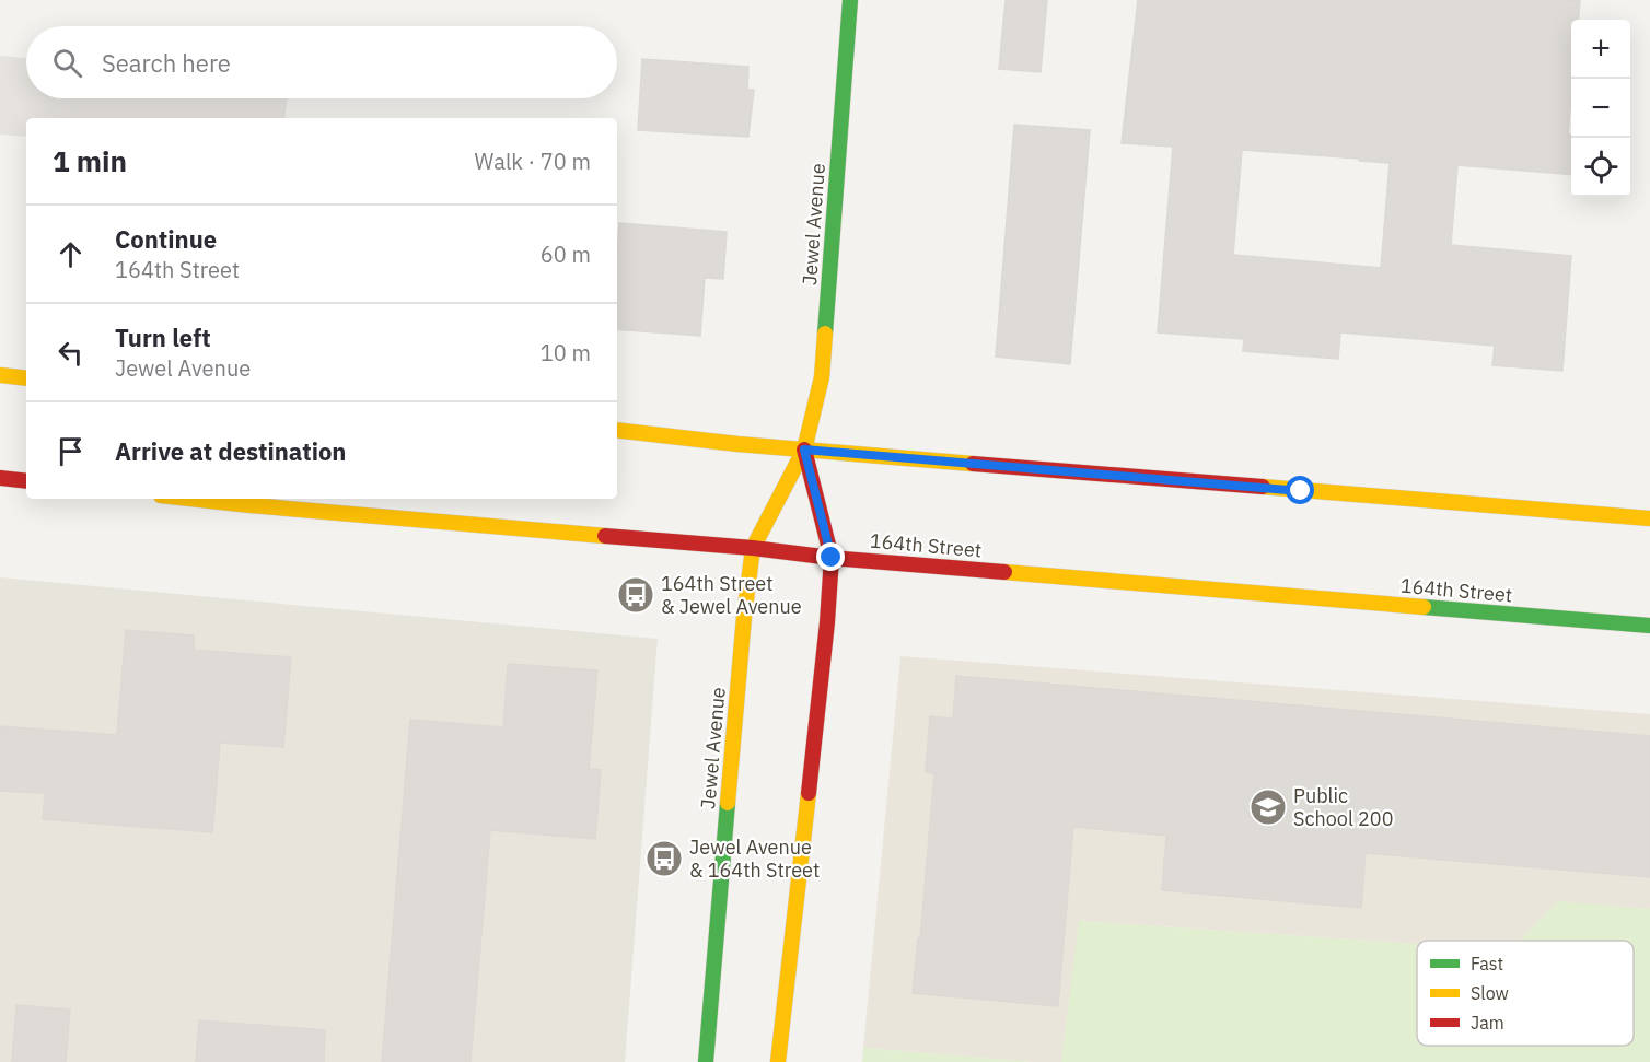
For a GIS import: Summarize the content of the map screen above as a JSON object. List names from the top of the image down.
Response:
{
  "streets": {
    "street": ["Jewel Avenue", "164th Street"]
  },
  "crossings": [
    ["Jewel Avenue", "164th Street"]
  ],
  "places": {
    "bus stop": ["164th Street & Jewel Avenue", "Jewel Avenue & 164th Street"],
    "school or university": ["Public School 200"]
  },
  "legend": ["Fast", "Slow", "Jam"],
  "page": {
    "map_buttons": ["+", "−"],
    "search": "Search here",
    "heading": ["1 min", "Walk · 70 m"],
    "list": [
      ["Continue", "164th Street", "60 m"],
      ["Turn left", "Jewel Avenue", "10 m"],
      "Arrive at destination"
    ]
  }
}
